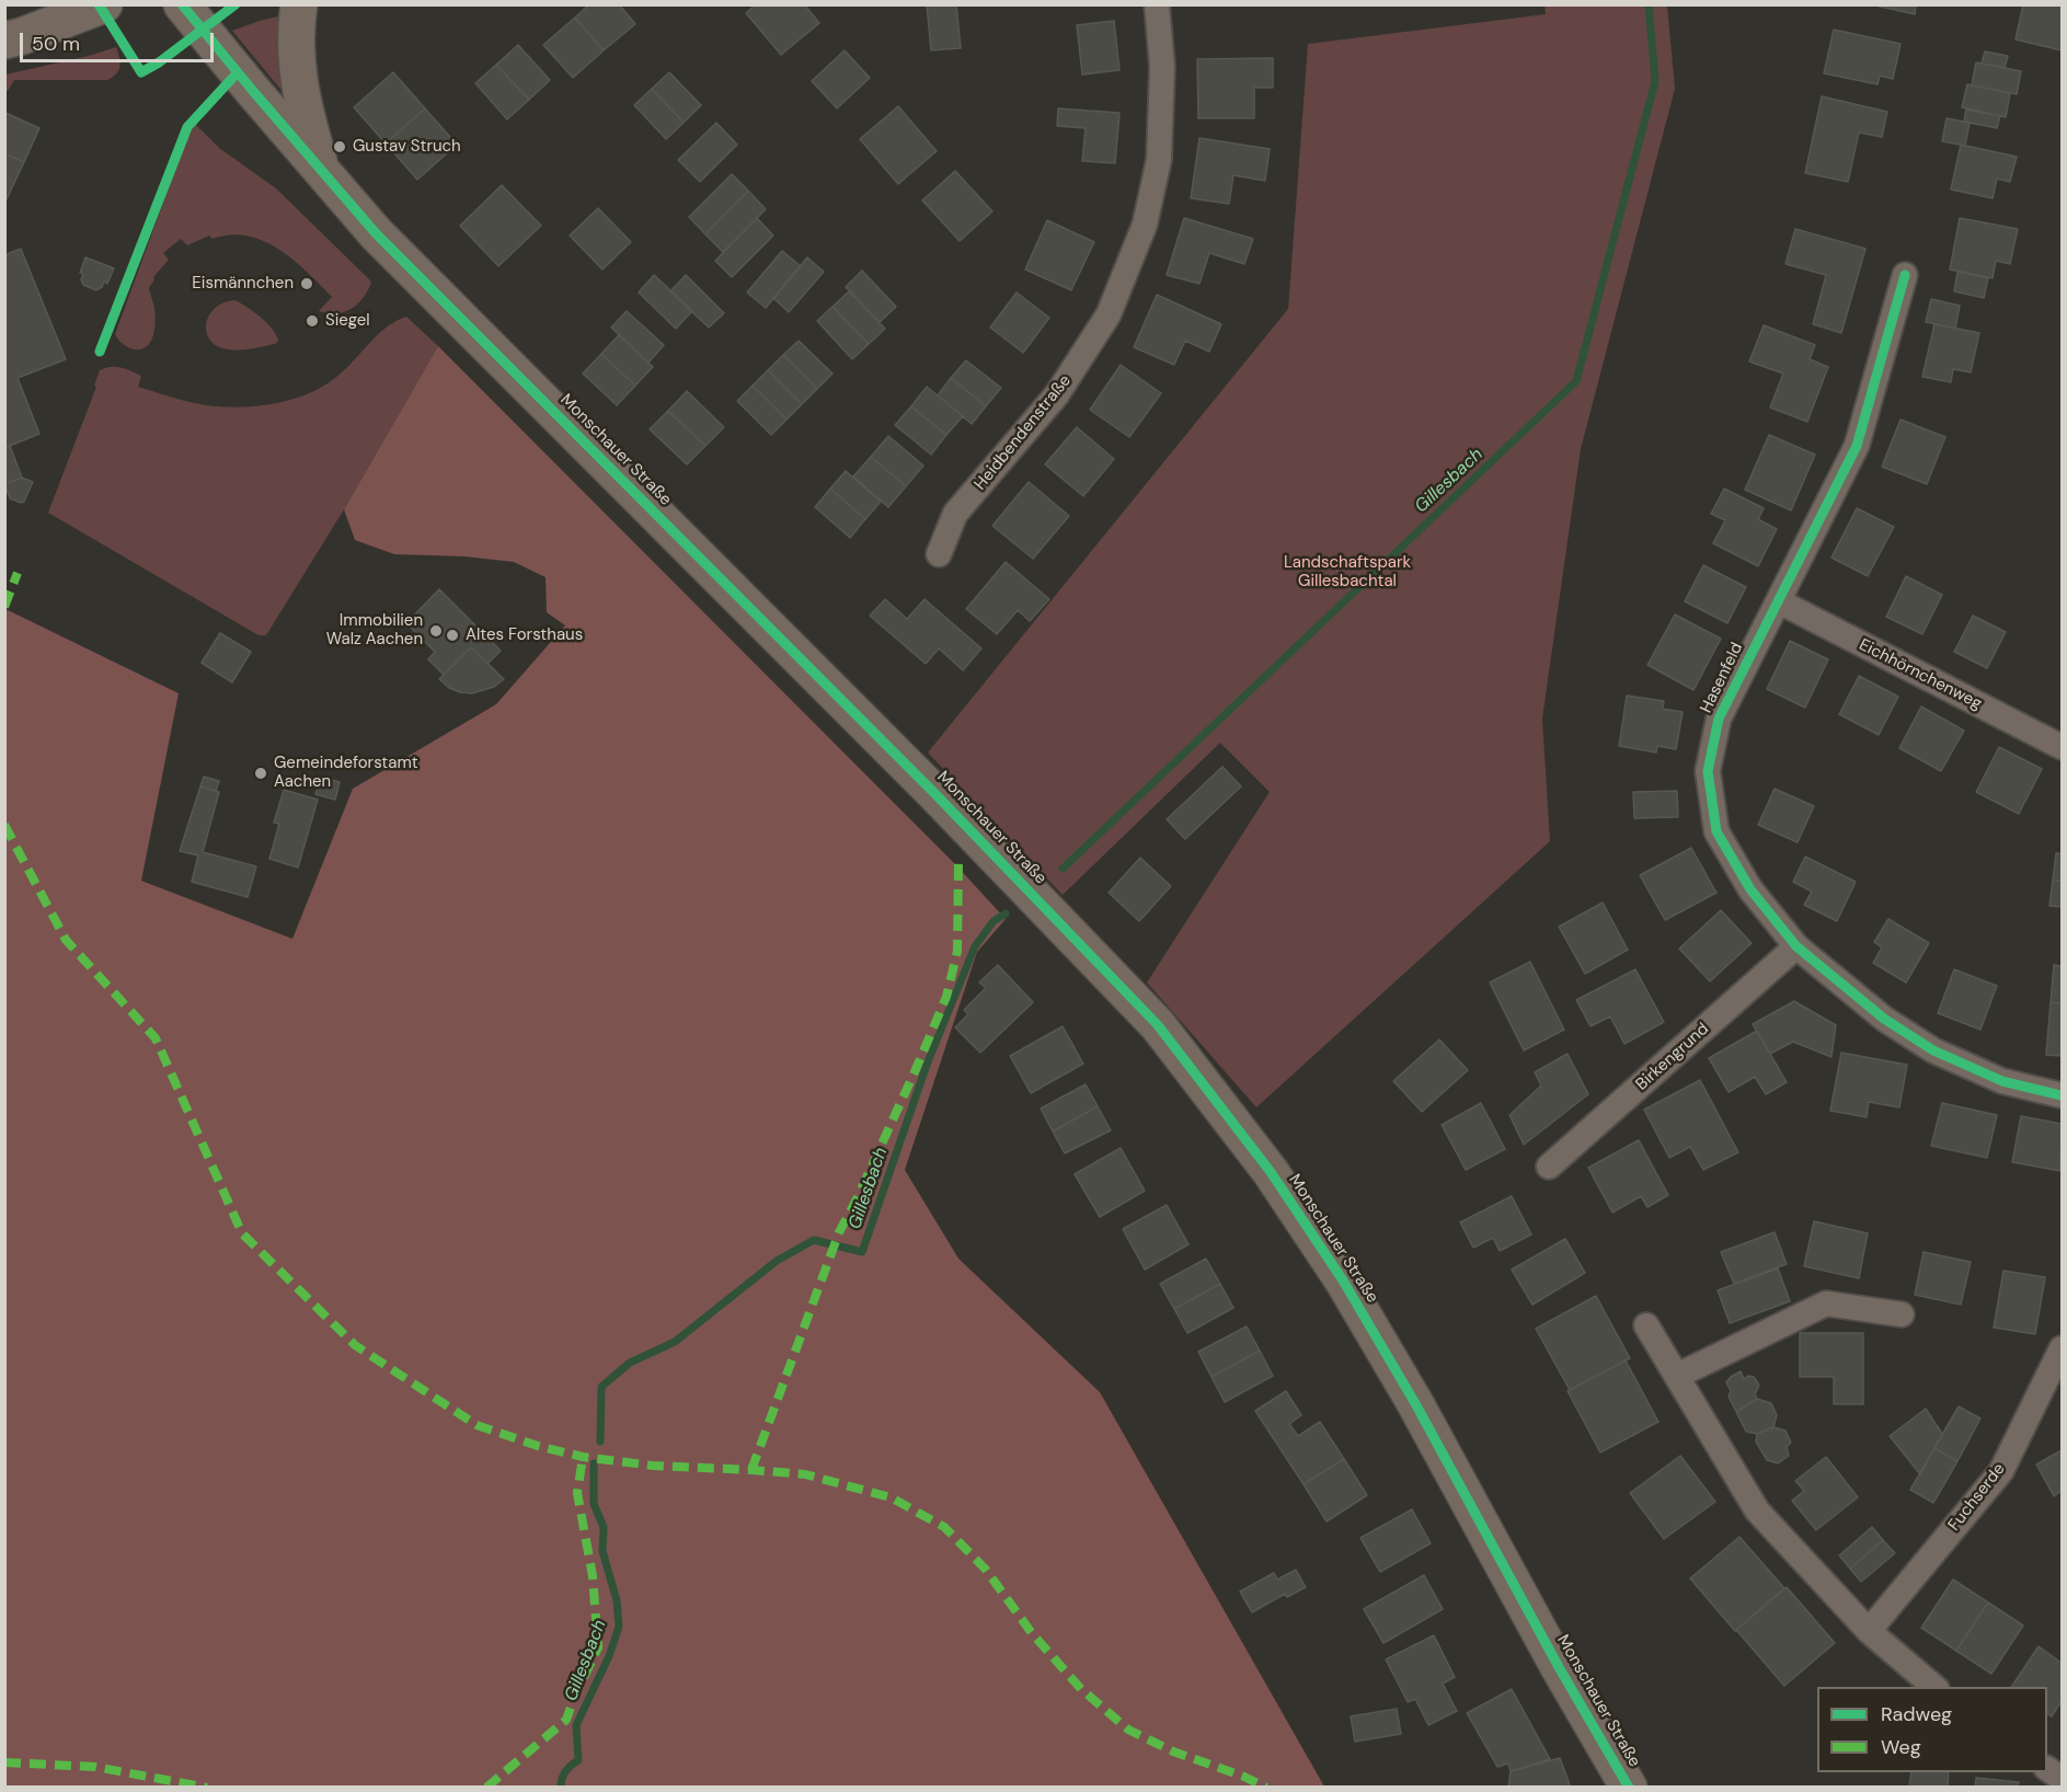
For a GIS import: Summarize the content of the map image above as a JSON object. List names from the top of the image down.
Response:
{
  "streets": {
    "main road": ["Monschauer Straße"],
    "street": [
      "Heidbendenstraße",
      "Eichhörnchenweg",
      "Hasenfeld",
      "Birkengrund",
      "Fuchserde"
    ]
  },
  "crossings": [
    ["Eichhörnchenweg", "Hasenfeld"],
    ["Hasenfeld", "Birkengrund"]
  ],
  "water": ["Gillesbach"],
  "parks": ["Landschaftspark Gillesbachtal"],
  "places": [
    "Gustav Struch",
    "Eismännchen",
    "Siegel",
    "Immobilien Walz Aachen",
    "Altes Forsthaus",
    "Gemeindeforstamt Aachen"
  ],
  "legend": ["Radweg", "Weg"],
  "scale_bar": "50 m"
}
